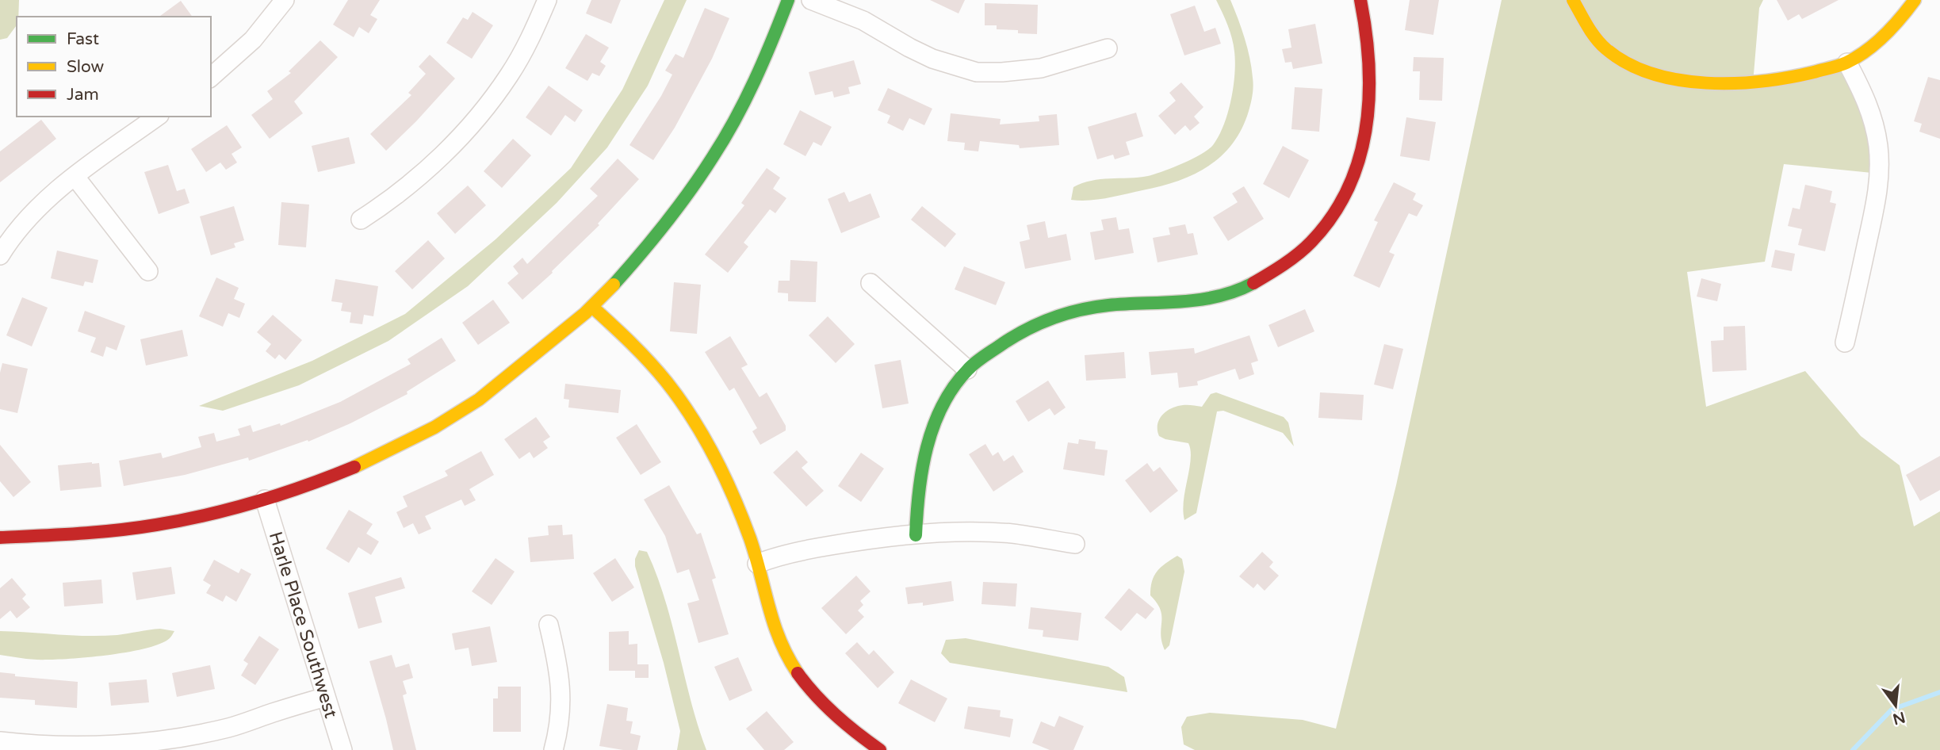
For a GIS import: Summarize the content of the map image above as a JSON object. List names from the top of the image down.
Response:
{
  "streets": {
    "street": ["Harle Place Southwest"]
  },
  "legend": ["Fast", "Slow", "Jam"],
  "north": "bottom"
}
